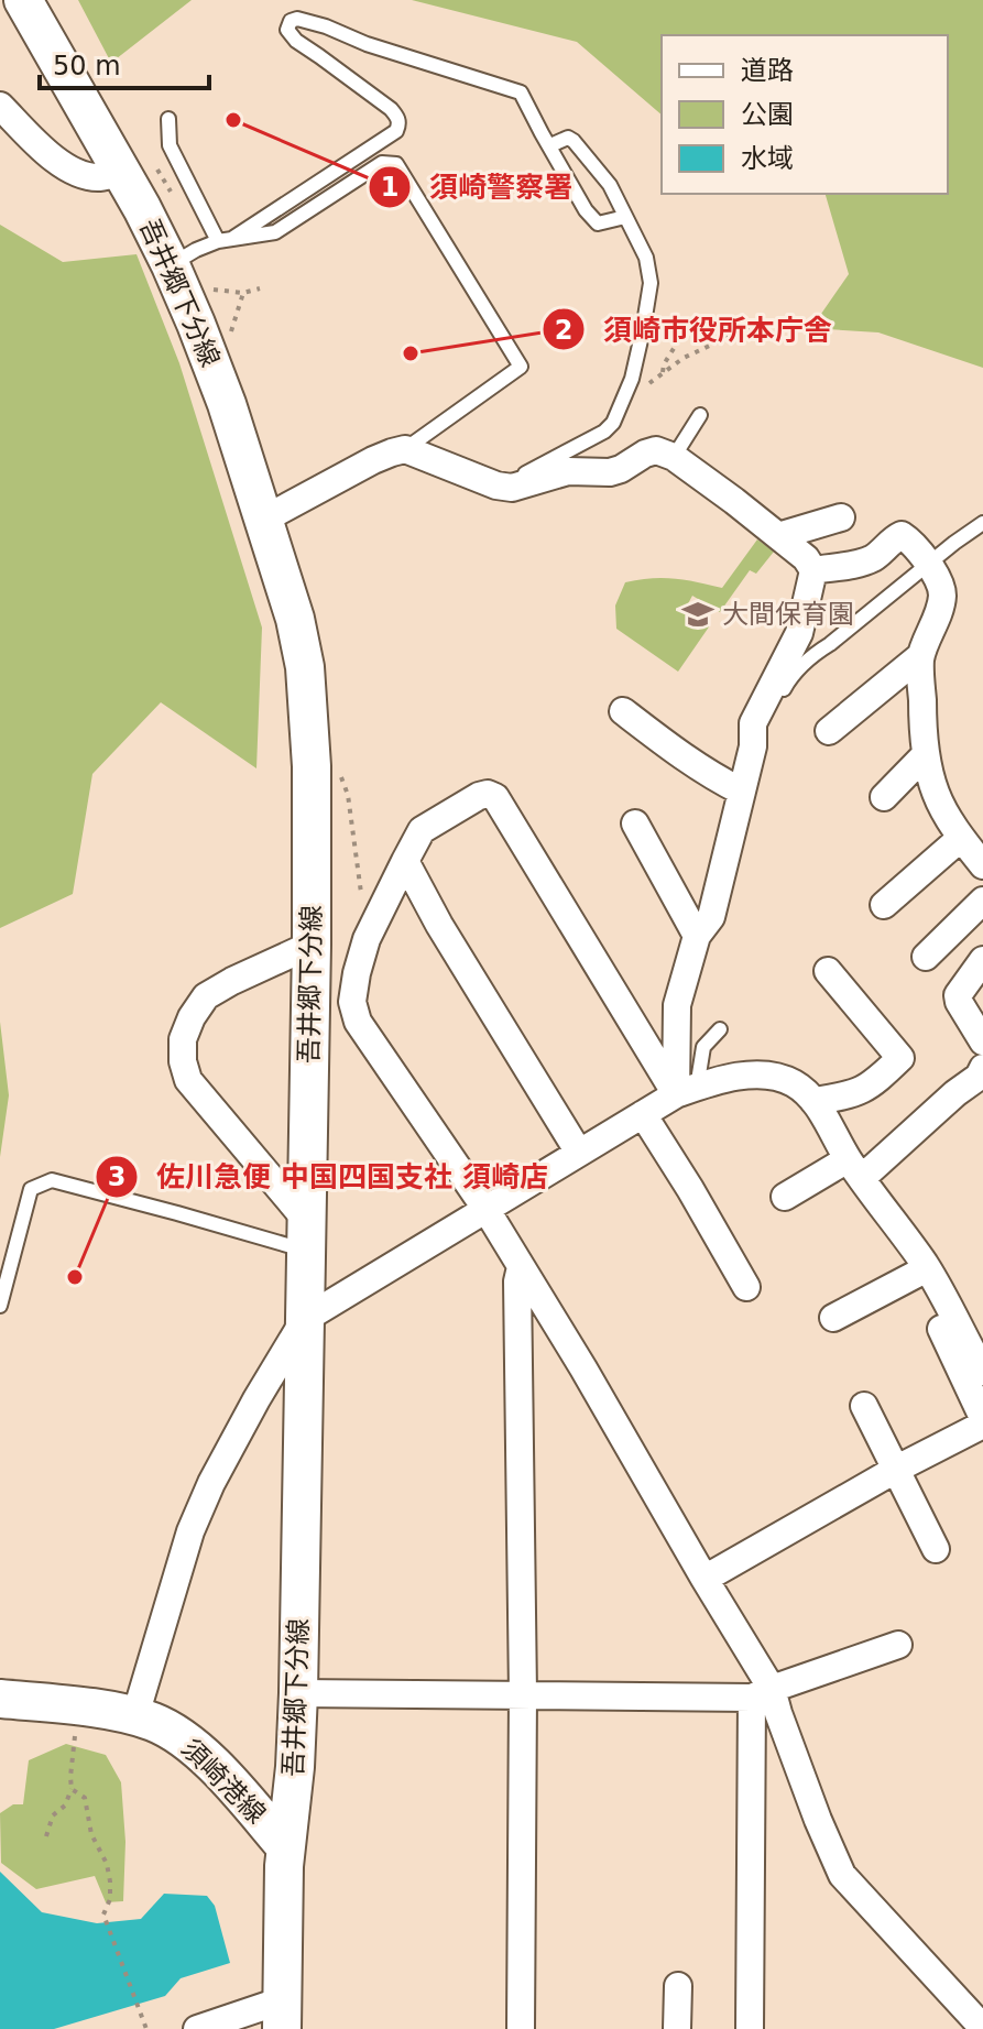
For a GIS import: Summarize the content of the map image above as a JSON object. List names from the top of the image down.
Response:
{
  "streets": {
    "main road": ["吾井郷下分線", "須崎港線"]
  },
  "crossings": [
    ["吾井郷下分線", "須崎港線"]
  ],
  "places": {
    "other": ["須崎警察署", "須崎市役所本庁舎", "佐川急便 中国四国支社 須崎店"],
    "school or university": ["大間保育園"]
  },
  "legend": ["道路", "公園", "水域"],
  "scale_bar": "50 m"
}
